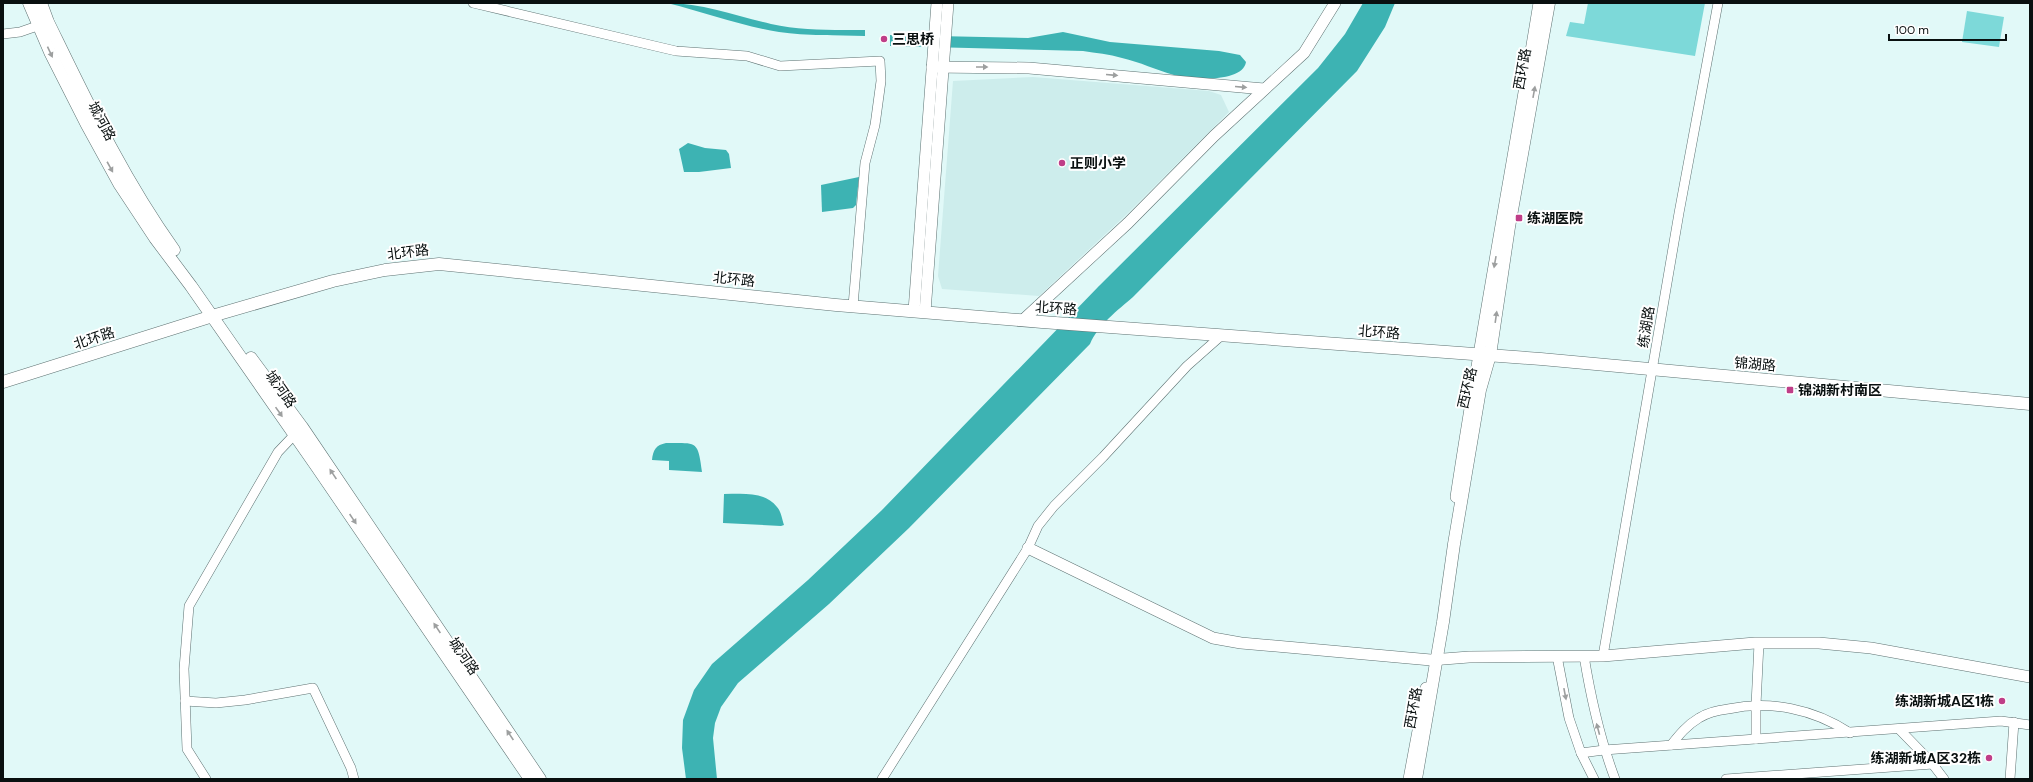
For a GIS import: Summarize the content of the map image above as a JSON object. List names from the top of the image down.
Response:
{
  "streets": {
    "main road": [
      "西环路",
      "城河路",
      "北环路",
      "锦湖路"
    ],
    "street": ["练湖路"]
  },
  "crossings": [
    ["西环路", "北环路"],
    ["西环路", "锦湖路"],
    ["城河路", "北环路"],
    ["北环路", "锦湖路"],
    ["练湖路", "锦湖路"]
  ],
  "places": {
    "other": [
      "三思桥",
      "正则小学",
      "练湖新城A区1栋",
      "练湖新城A区32栋"
    ],
    "transit": ["练湖医院", "锦湖新村南区"]
  },
  "scale_bar": "100 m"
}
